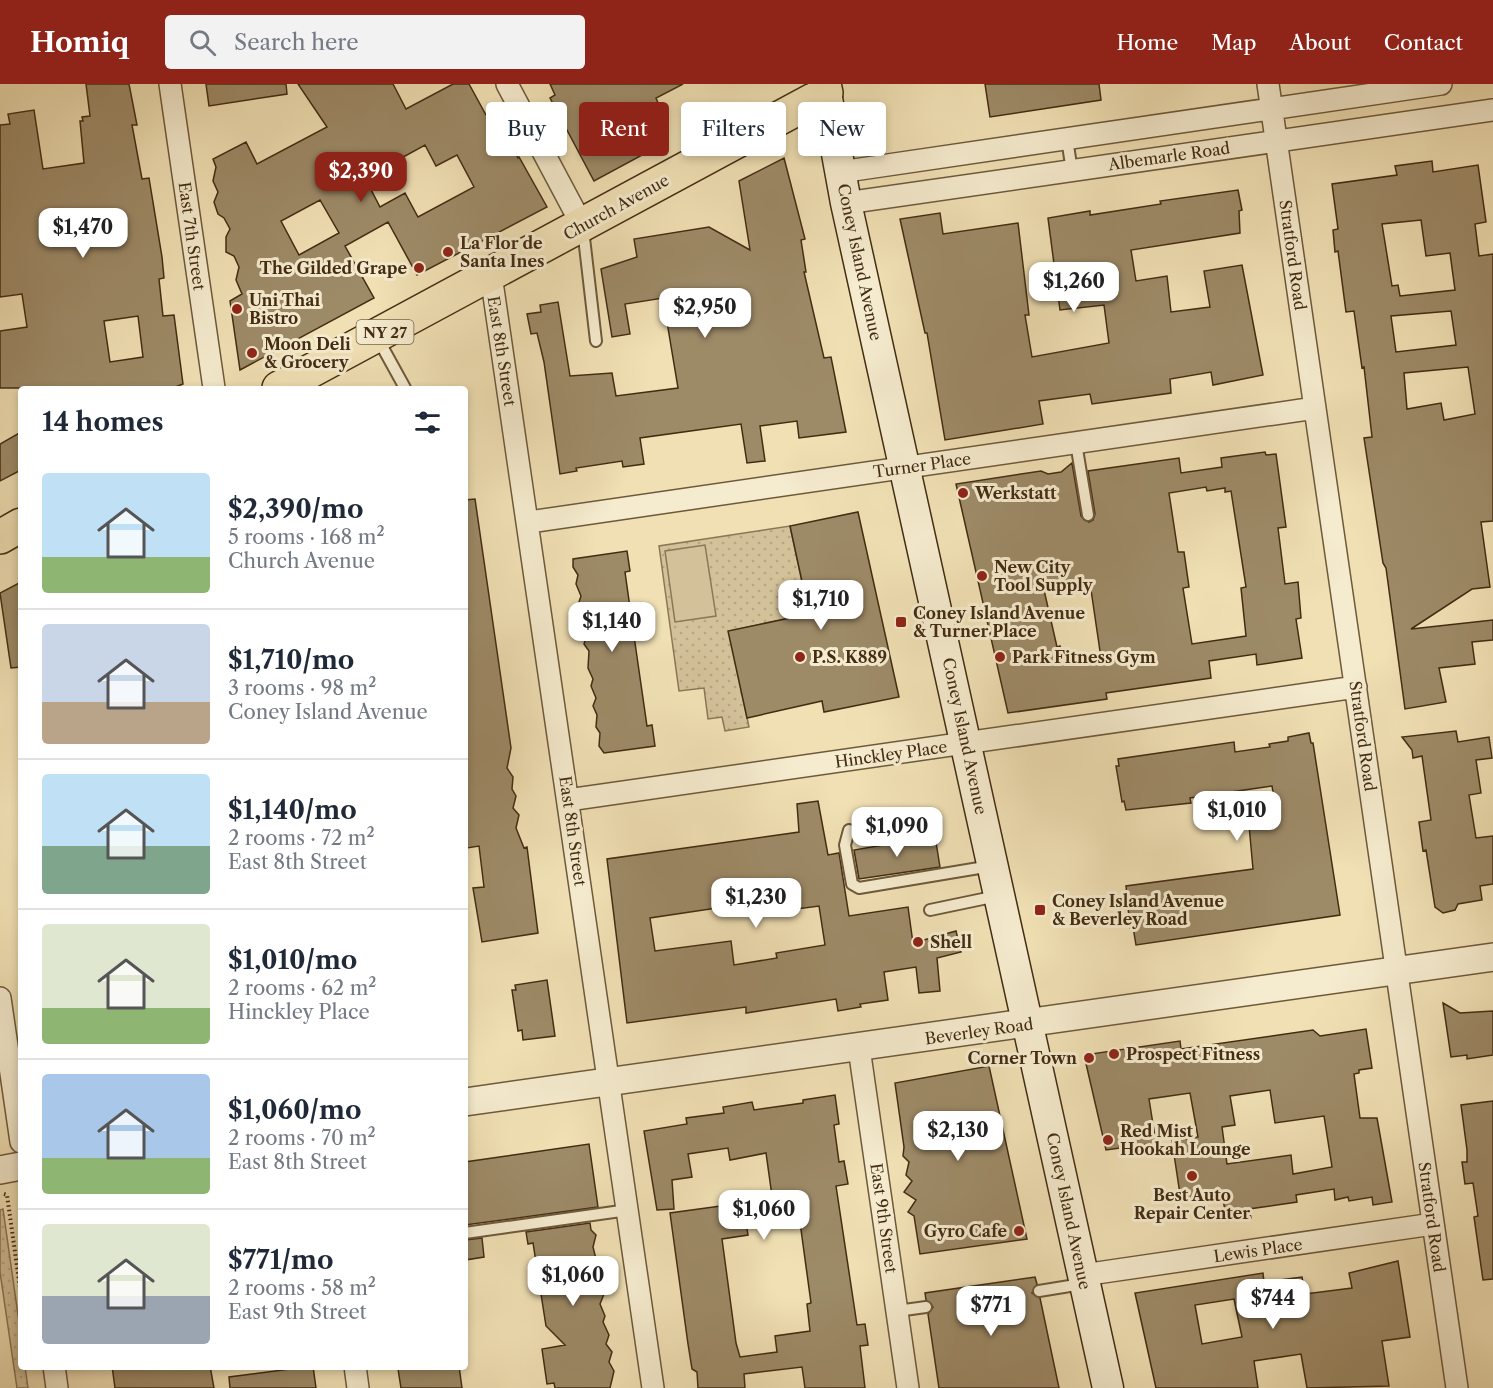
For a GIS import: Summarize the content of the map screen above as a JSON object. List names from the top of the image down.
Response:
{
  "streets": {
    "highway": ["Church Avenue", "NY 27"],
    "main road": ["Coney Island Avenue"],
    "street": [
      "Albemarle Road",
      "East 7th Street",
      "Stratford Road",
      "East 8th Street",
      "Turner Place",
      "Hinckley Place",
      "Beverley Road",
      "East 9th Street",
      "Lewis Place"
    ]
  },
  "crossings": [
    ["Albemarle Road", "Stratford Road"],
    ["Albemarle Road", "Coney Island Avenue"],
    ["Church Avenue", "Coney Island Avenue"],
    ["Church Avenue", "East 8th Street"],
    ["Stratford Road", "Turner Place"],
    ["Stratford Road", "Hinckley Place"],
    ["Stratford Road", "Beverley Road"],
    ["Stratford Road", "Lewis Place"],
    ["Coney Island Avenue", "Turner Place"],
    ["Coney Island Avenue", "Hinckley Place"],
    ["Coney Island Avenue", "Beverley Road"],
    ["Coney Island Avenue", "Lewis Place"],
    ["East 8th Street", "Turner Place"],
    ["East 8th Street", "Hinckley Place"],
    ["East 8th Street", "Beverley Road"],
    ["Beverley Road", "East 9th Street"]
  ],
  "places": {
    "other": [
      "La Flor de Santa Ines",
      "The Gilded Grape",
      "Uni Thai Bistro",
      "Moon Deli & Grocery",
      "Werkstatt",
      "New City Tool Supply",
      "P.S. K889",
      "Park Fitness Gym",
      "Shell",
      "Prospect Fitness",
      "Corner Town",
      "Red Mist Hookah Lounge",
      "Best Auto Repair Center",
      "Gyro Cafe"
    ],
    "transit": ["Coney Island Avenue & Turner Place", "Coney Island Avenue & Beverley Road"]
  },
  "page": {
    "header": "Homiq",
    "search": "Search here",
    "nav": [
      "Home",
      "Map",
      "About",
      "Contact"
    ],
    "chip": [
      "Buy",
      "Rent",
      "Filters",
      "New"
    ],
    "price": [
      "$2,390",
      "$1,470",
      "$1,260",
      "$2,950",
      "$1,710",
      "$1,140",
      "$1,010",
      "$1,090",
      "$1,230",
      "$2,130",
      "$1,060",
      "$1,060",
      "$744",
      "$771"
    ],
    "heading": "14 homes",
    "list": [
      {
        "name": "$2,390/mo",
        "note": "5 rooms · 168 m² · Church Avenue"
      },
      {
        "name": "$1,710/mo",
        "note": "3 rooms · 98 m² · Coney Island Avenue"
      },
      {
        "name": "$1,140/mo",
        "note": "2 rooms · 72 m² · East 8th Street"
      },
      {
        "name": "$1,010/mo",
        "note": "2 rooms · 62 m² · Hinckley Place"
      },
      {
        "name": "$1,060/mo",
        "note": "2 rooms · 70 m² · East 8th Street"
      },
      {
        "name": "$771/mo",
        "note": "2 rooms · 58 m² · East 9th Street"
      }
    ]
  }
}
